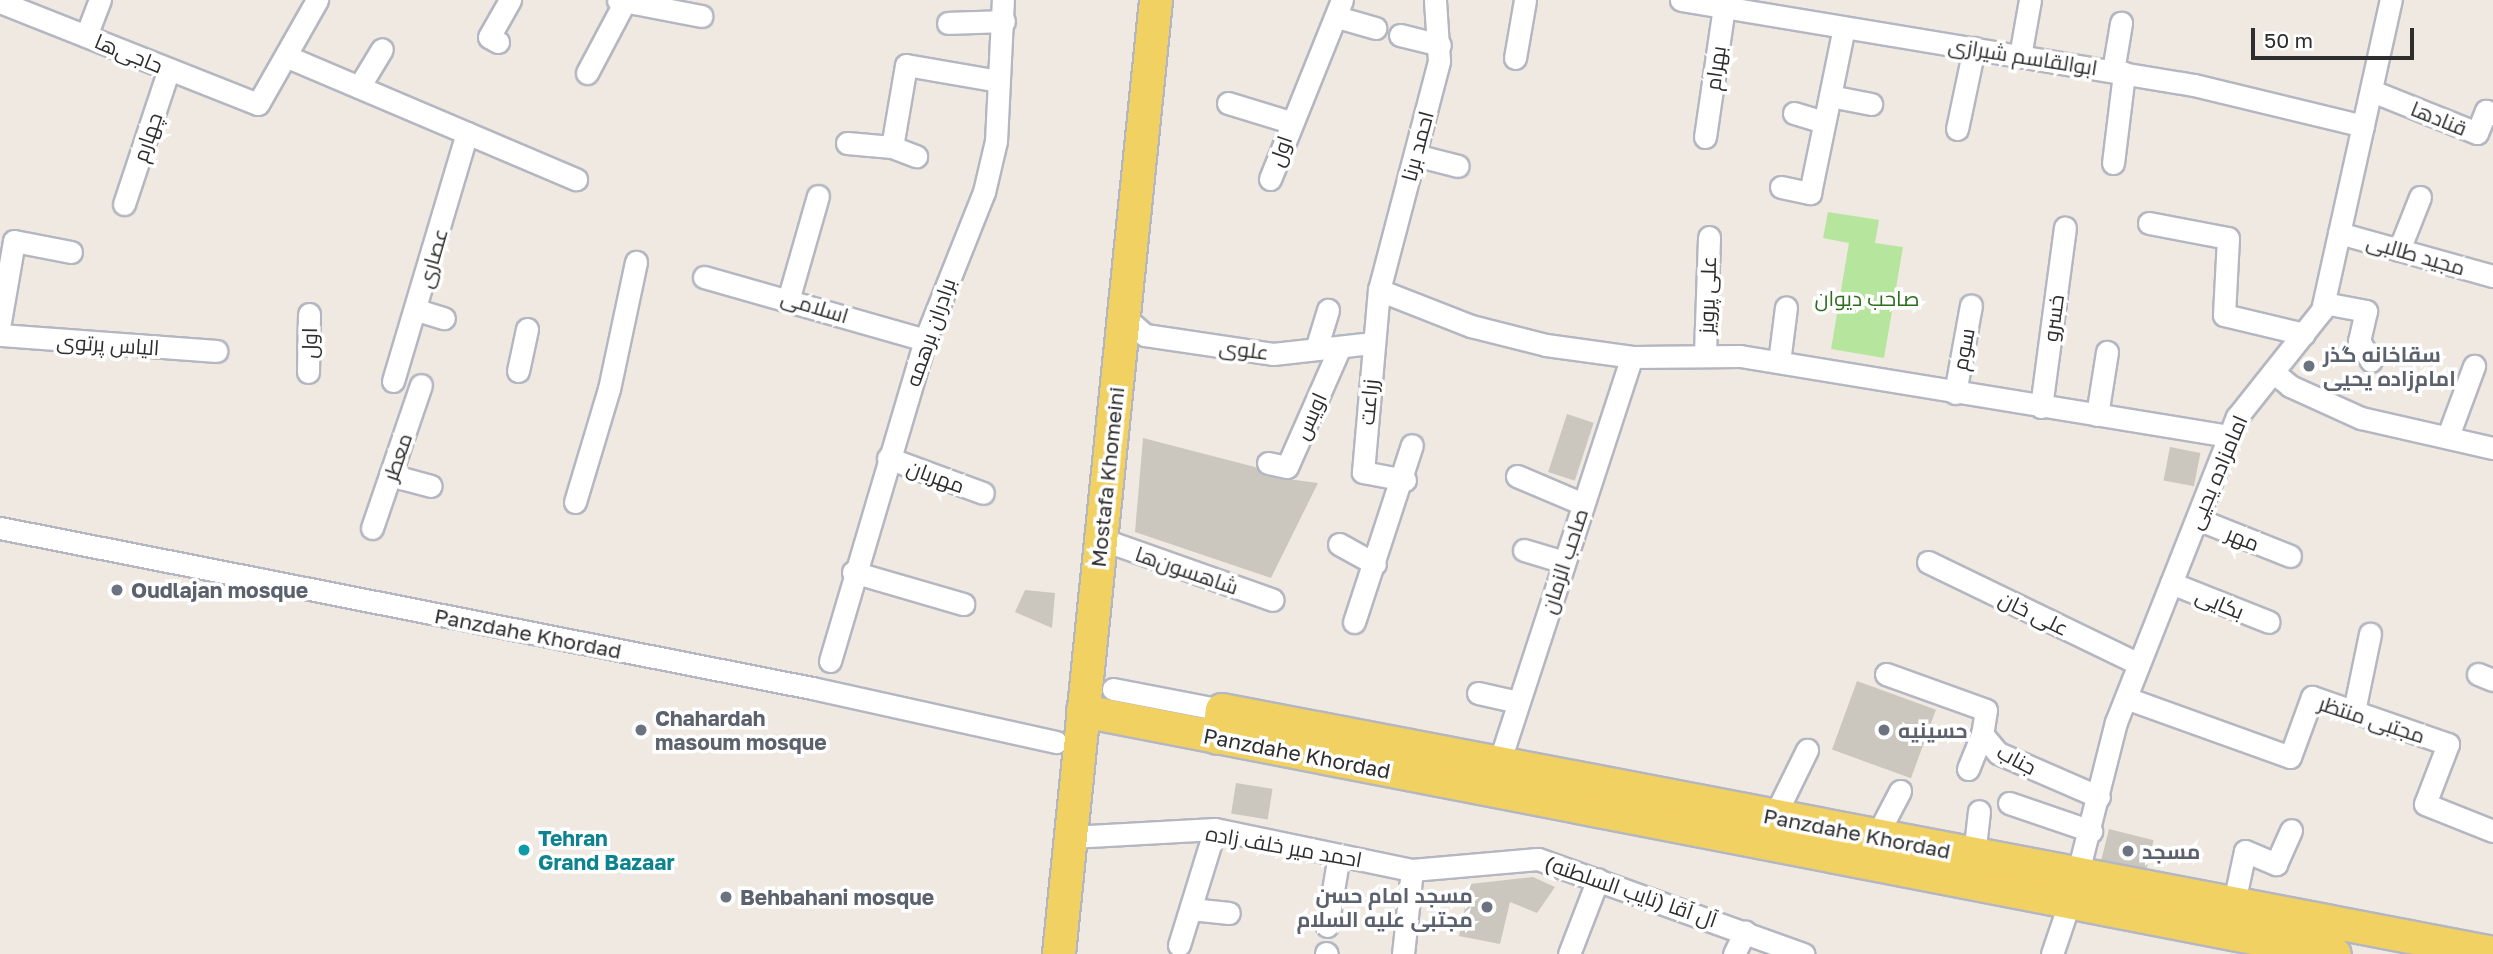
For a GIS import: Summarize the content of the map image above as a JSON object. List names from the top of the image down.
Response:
{
  "streets": {
    "main road": ["Mostafa Khomeini", "Panzdahe Khordad"],
    "street": [
      "حاجی‌ها",
      "ابوالقاسم شیرازی",
      "بهرام",
      "قنادها",
      "چهارم",
      "احمد برنا",
      "اول",
      "مجید طالبی",
      "عصاری",
      "علی پرویز",
      "اسلامی",
      "خسرو",
      "برادران برهمه",
      "الیاس پرتوی",
      "علوی",
      "سوم",
      "زراعت",
      "اویس",
      "معطر",
      "امامزاده یحیی",
      "مهربان",
      "مهر",
      "صاحب الزمان",
      "شاهسون‌ها",
      "بکایی",
      "علی خان",
      "مجتبی منتظر",
      "جناب",
      "احمد میر خلف زاده",
      "آل آقا (نایب السلطنه)"
    ]
  },
  "crossings": [
    ["حاجی‌ها", "چهارم"],
    ["ابوالقاسم شیرازی", "بهرام"],
    ["ابوالقاسم شیرازی", "امامزاده یحیی"],
    ["قنادها", "امامزاده یحیی"],
    ["احمد برنا", "زراعت"],
    ["مجید طالبی", "امامزاده یحیی"],
    ["اسلامی", "برادران برهمه"],
    ["برادران برهمه", "مهربان"],
    ["علوی", "زراعت"],
    ["علوی", "اویس"],
    ["علوی", "Mostafa Khomeini"],
    ["امامزاده یحیی", "مهر"],
    ["امامزاده یحیی", "بکایی"],
    ["امامزاده یحیی", "علی خان"],
    ["امامزاده یحیی", "Panzdahe Khordad"],
    ["امامزاده یحیی", "مجتبی منتظر"],
    ["امامزاده یحیی", "جناب"],
    ["Mostafa Khomeini", "شاهسون‌ها"],
    ["Mostafa Khomeini", "Panzdahe Khordad"],
    ["Mostafa Khomeini", "احمد میر خلف زاده"],
    ["صاحب الزمان", "Panzdahe Khordad"],
    ["احمد میر خلف زاده", "آل آقا (نایب السلطنه)"]
  ],
  "parks": ["صاحب دیوان"],
  "places": [
    "سقاخانه گذر امام‌زاده یحیی",
    "Oudlajan mosque",
    "Chahardah masoum mosque",
    "حسینیه",
    "Tehran Grand Bazaar",
    "مسجد",
    "Behbahani mosque",
    "مسجد امام حسن مجتبی علیه السلام"
  ],
  "scale_bar": "50 m"
}
